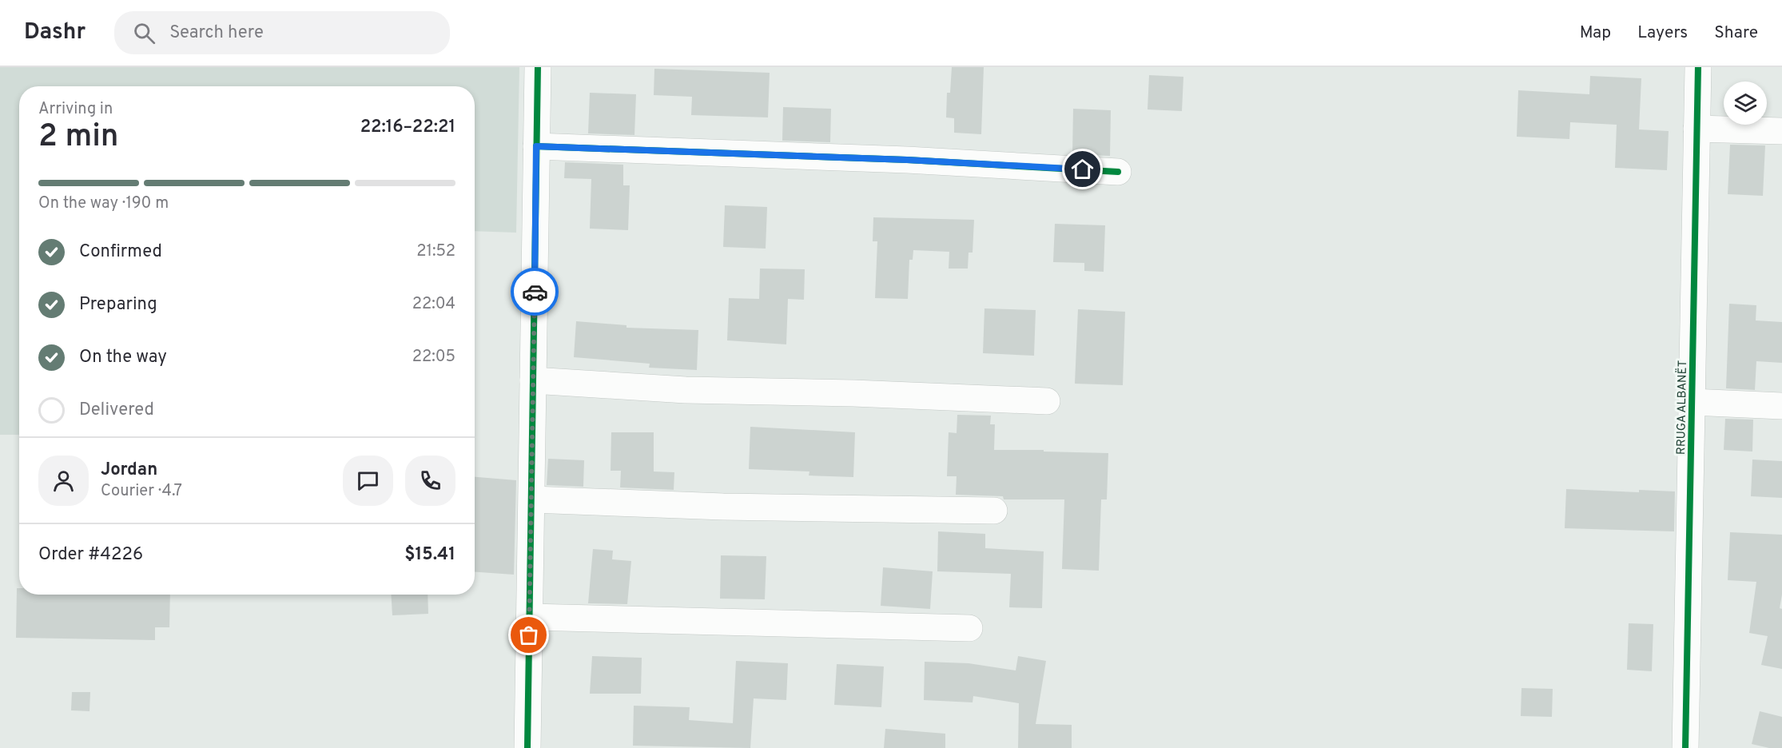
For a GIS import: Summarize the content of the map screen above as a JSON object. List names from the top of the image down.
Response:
{
  "streets": {
    "street": ["RRUGA ALBANËT"]
  },
  "page": {
    "header": "Dashr",
    "search": "Search here",
    "nav": ["Map", "Layers", "Share"],
    "heading": ["2 min", "Arriving in", "22:16–22:21"],
    "panel": [
      "Jordan",
      "Courier · 4.7",
      "Order #4226",
      "$15.41"
    ],
    "bar": "On the way · 190 m",
    "list": [
      ["Confirmed", "21:52"],
      ["Preparing", "22:04"],
      ["On the way", "22:05"],
      "Delivered"
    ]
  }
}
